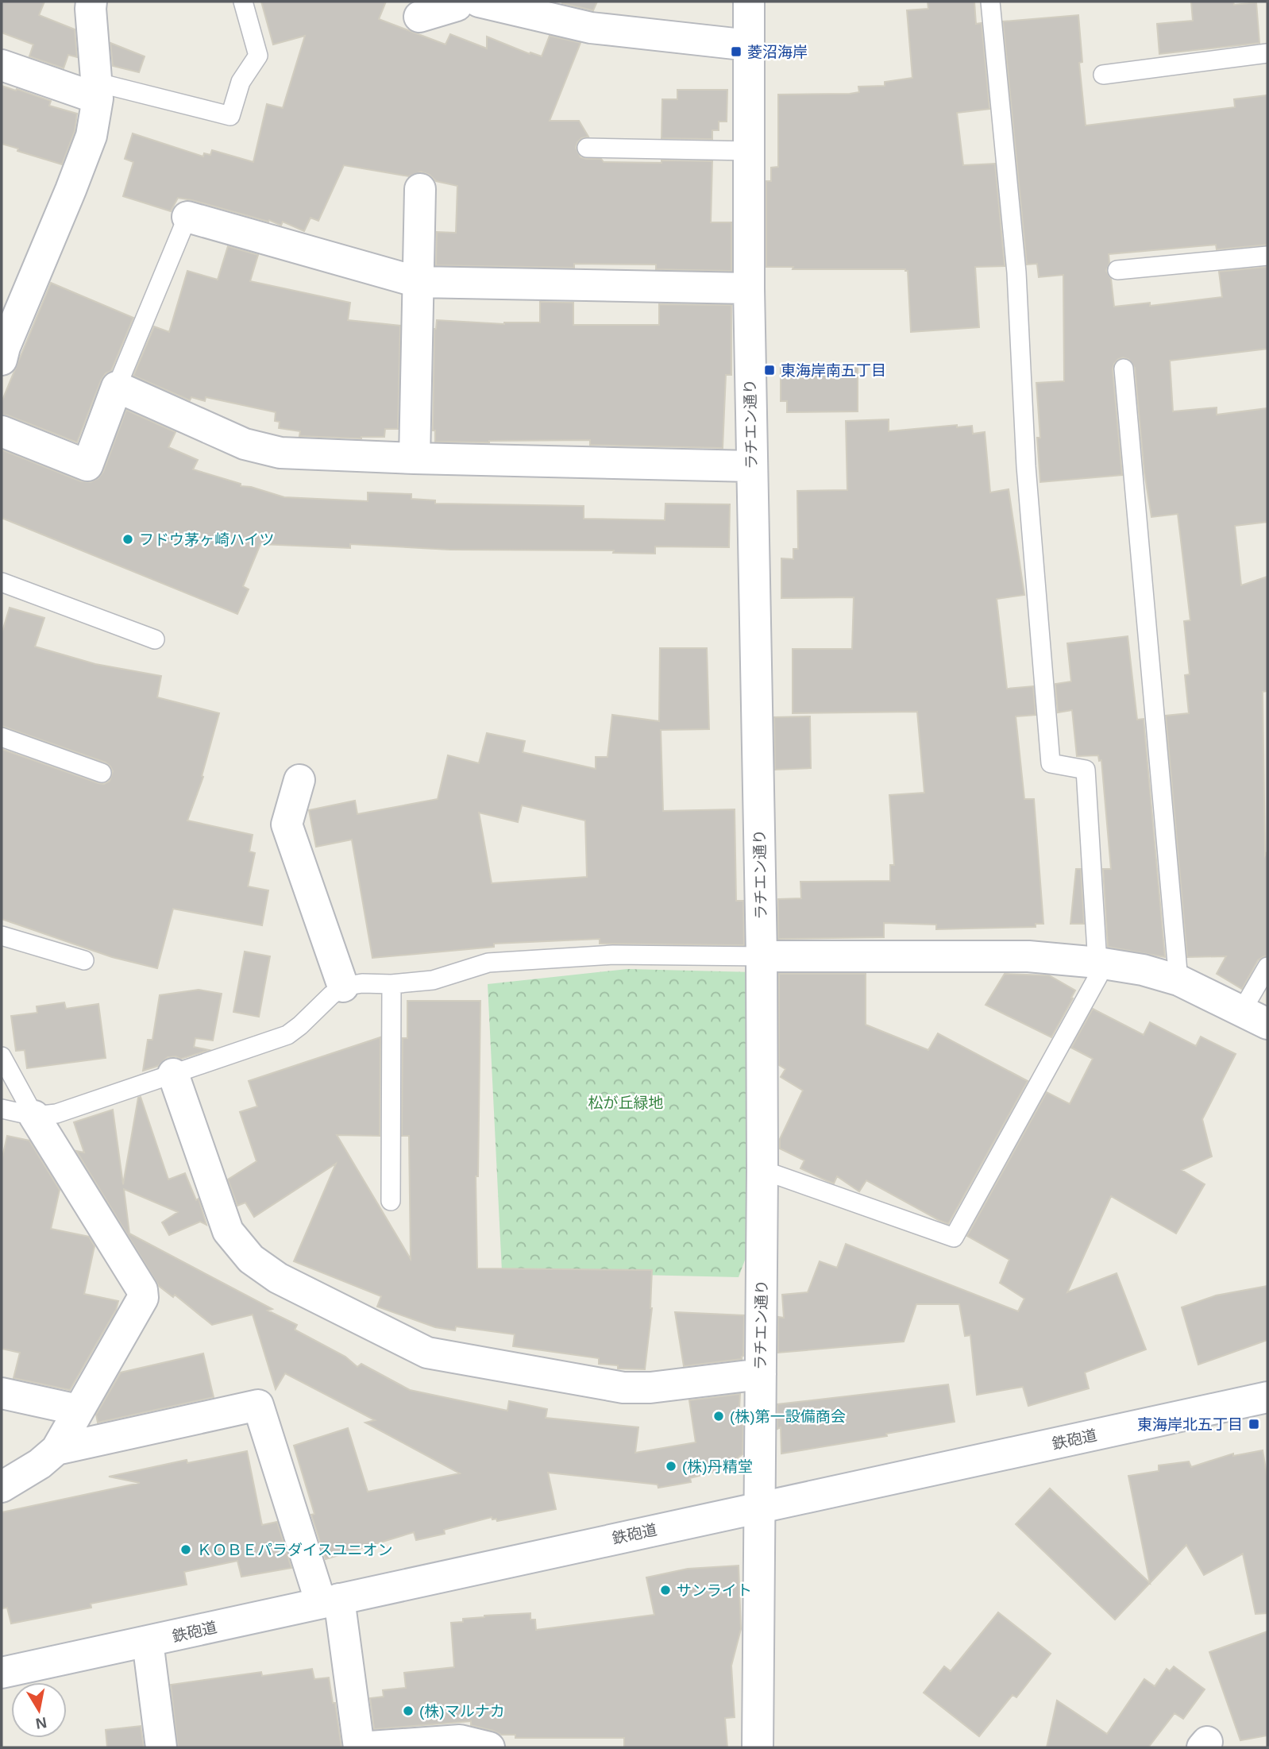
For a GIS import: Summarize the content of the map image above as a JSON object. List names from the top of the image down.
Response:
{
  "streets": {
    "street": ["ラチエン通り", "鉄砲道"]
  },
  "crossings": [
    ["ラチエン通り", "鉄砲道"]
  ],
  "parks": ["松が丘緑地"],
  "places": {
    "transit": ["菱沼海岸", "東海岸南五丁目", "東海岸北五丁目"],
    "other": [
      "フドウ茅ヶ崎ハイツ",
      "(株)第一設備商会",
      "(株)丹精堂",
      "ＫＯＢＥパラダイスユニオン",
      "サンライト",
      "(株)マルナカ"
    ]
  },
  "north": "bottom"
}
